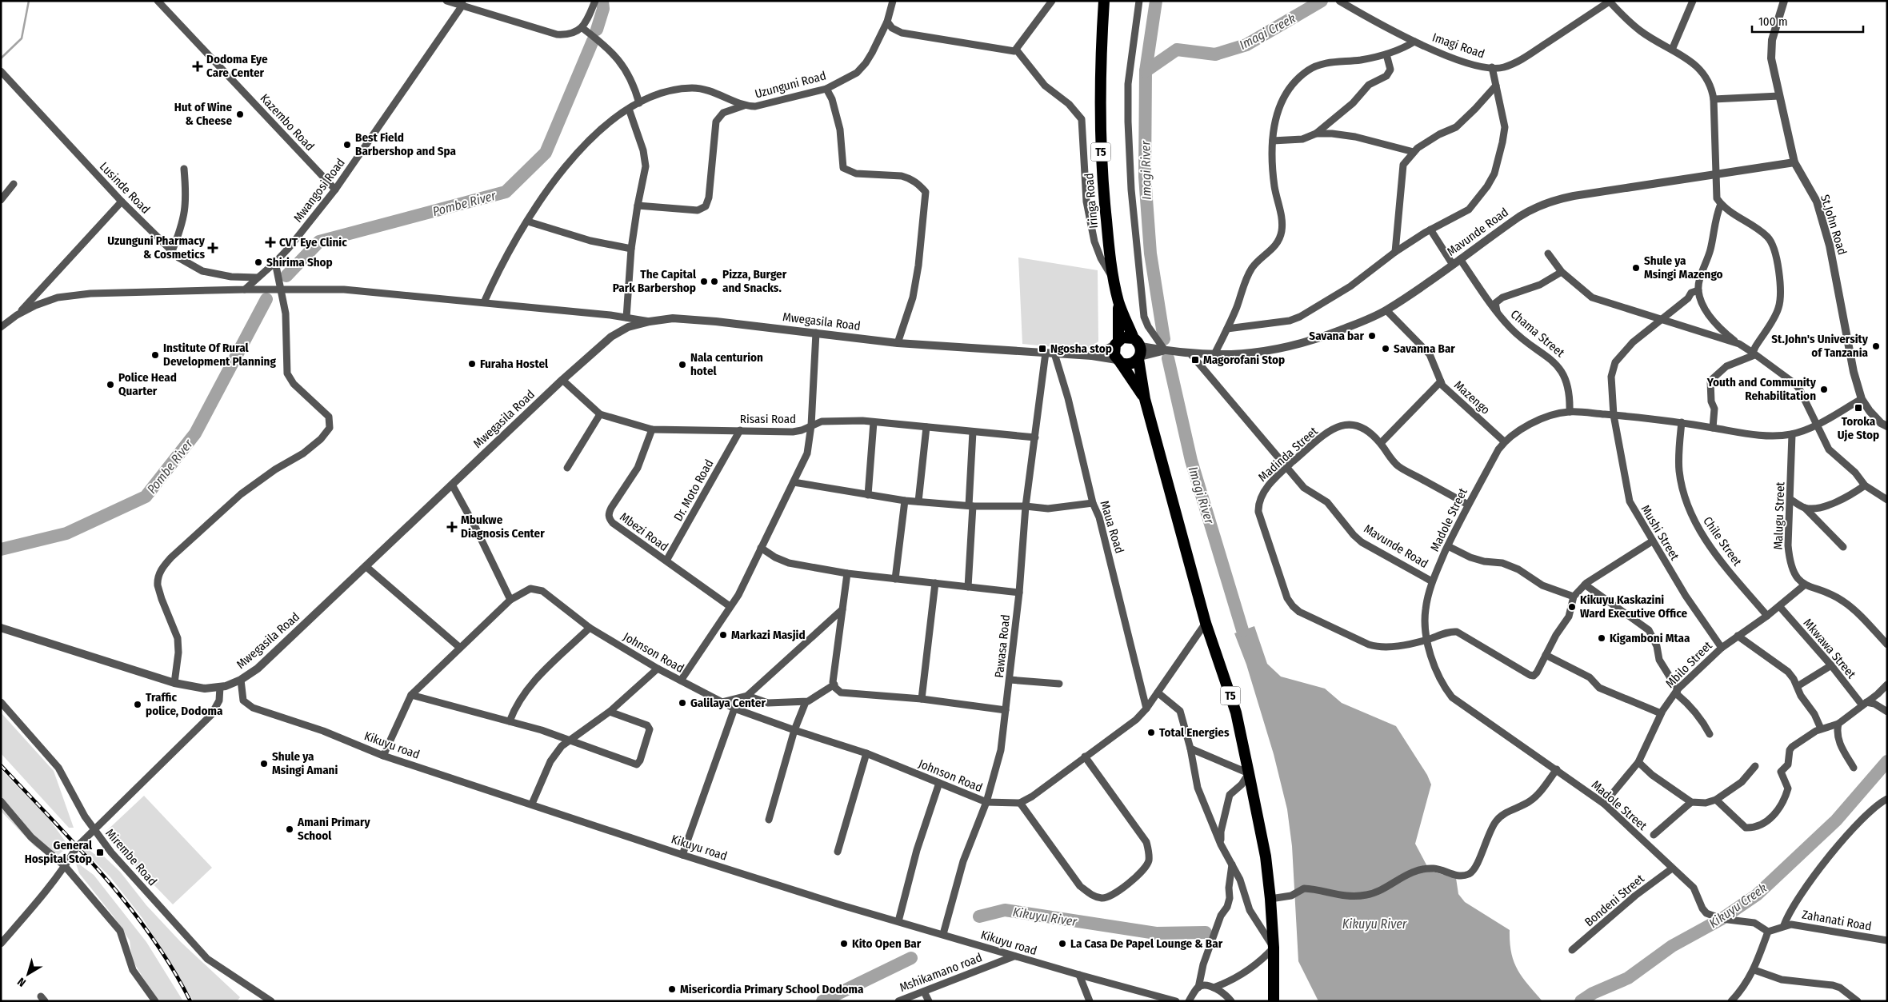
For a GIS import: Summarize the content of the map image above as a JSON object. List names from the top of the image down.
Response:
{
  "streets": {
    "highway": ["T5", "Iringa Road"],
    "street": [
      "Imagi Road",
      "Uzunguni Road",
      "Kazembo Road",
      "Lusinde Road",
      "Mwangosi Road",
      "St.John Road",
      "Mavunde Road",
      "Mwegasila Road",
      "Chama Street",
      "Mazengo",
      "Risasi Road",
      "Madinda Street",
      "Dr. Moto Road",
      "Malugu Street",
      "Madole Street",
      "Maua Road",
      "Mbezi Road",
      "Mushi Street",
      "Chile Street",
      "Pawasa Road",
      "Mkwawa Street",
      "Johnson Road",
      "Mbilo Street",
      "Kikuyu road",
      "Mirembe Road",
      "Bondeni Street",
      "Zahanati Road",
      "Mshikamano road"
    ]
  },
  "crossings": [
    ["Kazembo Road", "Mwangosi Road"],
    ["T5", "Iringa Road"],
    ["T5", "Mavunde Road"],
    ["T5", "Mwegasila Road"],
    ["Lusinde Road", "Mwangosi Road"],
    ["St.John Road", "Mavunde Road"],
    ["St.John Road", "Madole Street"],
    ["Mavunde Road", "Mwegasila Road"],
    ["Mavunde Road", "Chama Street"],
    ["Mavunde Road", "Mazengo"],
    ["Mavunde Road", "Madinda Street"],
    ["Mavunde Road", "Madole Street"],
    ["Mwegasila Road", "Risasi Road"],
    ["Mwegasila Road", "Maua Road"],
    ["Mwegasila Road", "Pawasa Road"],
    ["Mwegasila Road", "Kikuyu road"],
    ["Chama Street", "Madole Street"],
    ["Mazengo", "Madole Street"],
    ["Risasi Road", "Dr. Moto Road"],
    ["Risasi Road", "Mbezi Road"],
    ["Risasi Road", "Pawasa Road"],
    ["Madinda Street", "Madole Street"],
    ["Dr. Moto Road", "Mbezi Road"],
    ["Malugu Street", "Madole Street"],
    ["Malugu Street", "Mbilo Street"],
    ["Madole Street", "Mushi Street"],
    ["Madole Street", "Chile Street"],
    ["Madole Street", "Mbilo Street"],
    ["Madole Street", "Bondeni Street"],
    ["Madole Street", "Zahanati Road"],
    ["Mushi Street", "Mbilo Street"],
    ["Chile Street", "Mbilo Street"],
    ["Pawasa Road", "Johnson Road"],
    ["Pawasa Road", "Kikuyu road"],
    ["Mkwawa Street", "Mbilo Street"],
    ["Johnson Road", "Kikuyu road"],
    ["Kikuyu road", "Mshikamano road"]
  ],
  "water": [
    "Imagi Creek",
    "Imagi River",
    "Pombe River",
    "Kikuyu Creek",
    "Kikuyu River"
  ],
  "places": {
    "health": [
      "Dodoma Eye Care Center",
      "CVT Eye Clinic",
      "Uzunguni Pharmacy & Cosmetics",
      "Mbukwe Diagnosis Center"
    ],
    "other": [
      "Hut of Wine & Cheese",
      "Best Field Barbershop and Spa",
      "Shirima Shop",
      "Shule ya Msingi Mazengo",
      "The Capital Park Barbershop",
      "Pizza, Burger and Snacks.",
      "Savana bar",
      "St.John's University of Tanzania",
      "Savanna Bar",
      "Institute Of Rural Development Planning",
      "Furaha Hostel",
      "Nala centurion hotel",
      "Police Head Quarter",
      "Youth and Community Rehabilitation",
      "Kikuyu Kaskazini Ward Executive Office",
      "Markazi Masjid",
      "Kigamboni Mtaa",
      "Galilaya Center",
      "Traffic police, Dodoma",
      "Total Energies",
      "Shule ya Msingi Amani",
      "Amani Primary School",
      "Kito Open Bar",
      "La Casa De Papel Lounge & Bar",
      "Misericordia Primary School Dodoma"
    ],
    "transit": [
      "Ngosha stop",
      "Magorofani Stop",
      "Toroka Uje Stop",
      "General Hospital Stop"
    ]
  },
  "scale_bar": "100 m",
  "north": "bottom left"
}
